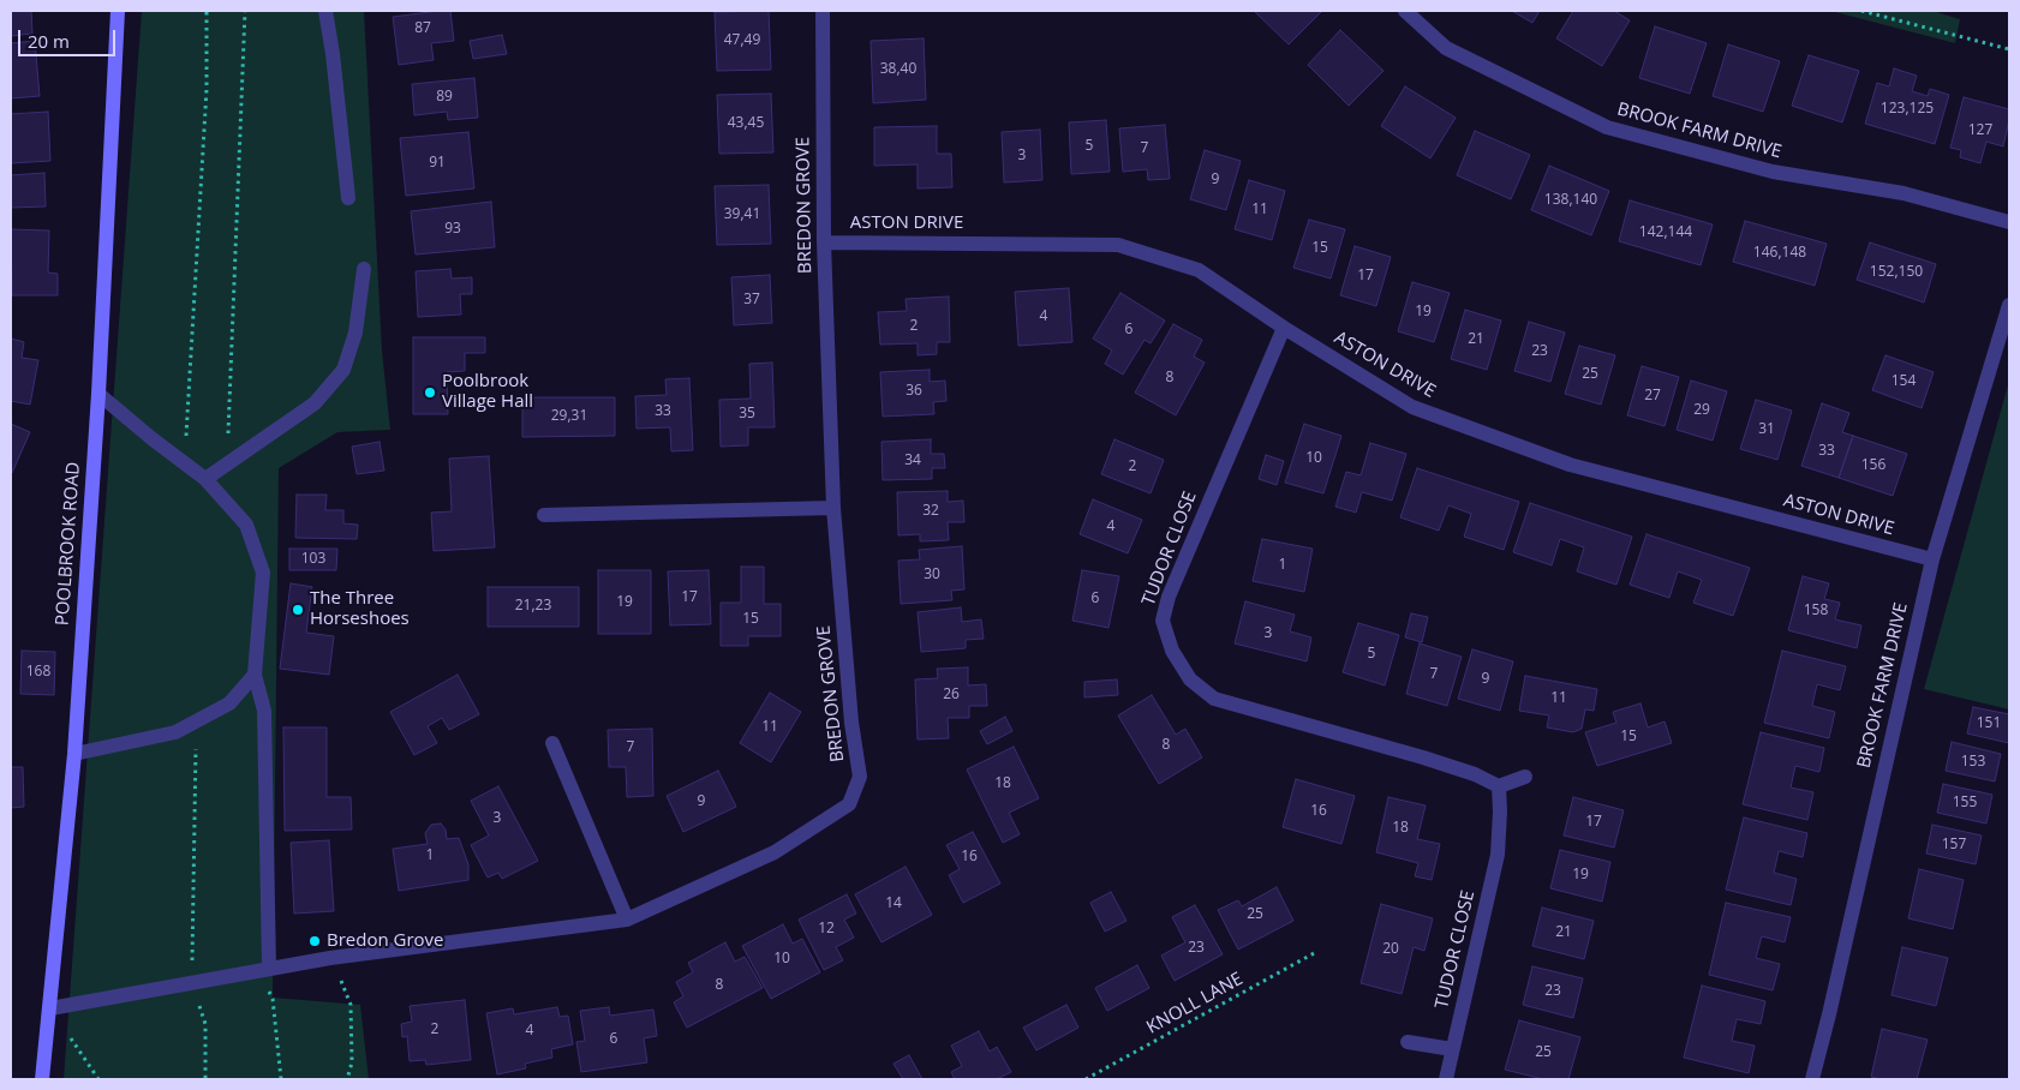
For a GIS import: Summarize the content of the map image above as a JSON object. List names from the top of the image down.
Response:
{
  "streets": {
    "main road": ["POOLBROOK ROAD"],
    "street": [
      "BROOK FARM DRIVE",
      "BREDON GROVE",
      "ASTON DRIVE",
      "TUDOR CLOSE"
    ],
    "path": ["KNOLL LANE"]
  },
  "crossings": [
    ["BROOK FARM DRIVE", "ASTON DRIVE"],
    ["BREDON GROVE", "ASTON DRIVE"],
    ["BREDON GROVE", "POOLBROOK ROAD"],
    ["ASTON DRIVE", "TUDOR CLOSE"]
  ],
  "places": ["Poolbrook Village Hall", "The Three Horseshoes", "Bredon Grove"],
  "house_numbers": [
    "87",
    "47,49",
    "38,40",
    "89",
    "123,125",
    "43,45",
    "127",
    "5",
    "7",
    "3",
    "91",
    "9",
    "138,140",
    "11",
    "39,41",
    "93",
    "142,144",
    "15",
    "146,148",
    "152,150",
    "17",
    "37",
    "19",
    "4",
    "2",
    "6",
    "21",
    "23",
    "25",
    "8",
    "154",
    "36",
    "27",
    "29",
    "33",
    "35",
    "29,31",
    "31",
    "33",
    "10",
    "34",
    "156",
    "2",
    "32",
    "4",
    "103",
    "1",
    "30",
    "17",
    "6",
    "19",
    "21,23",
    "158",
    "15",
    "3",
    "5",
    "168",
    "7",
    "9",
    "26",
    "11",
    "151",
    "11",
    "15",
    "8",
    "7",
    "153",
    "18",
    "9",
    "155",
    "16",
    "3",
    "17",
    "18",
    "157",
    "1",
    "16",
    "19",
    "14",
    "25",
    "12",
    "21",
    "23",
    "20",
    "10",
    "8",
    "23",
    "2",
    "4",
    "6",
    "25"
  ],
  "scale_bar": "20 m"
}
